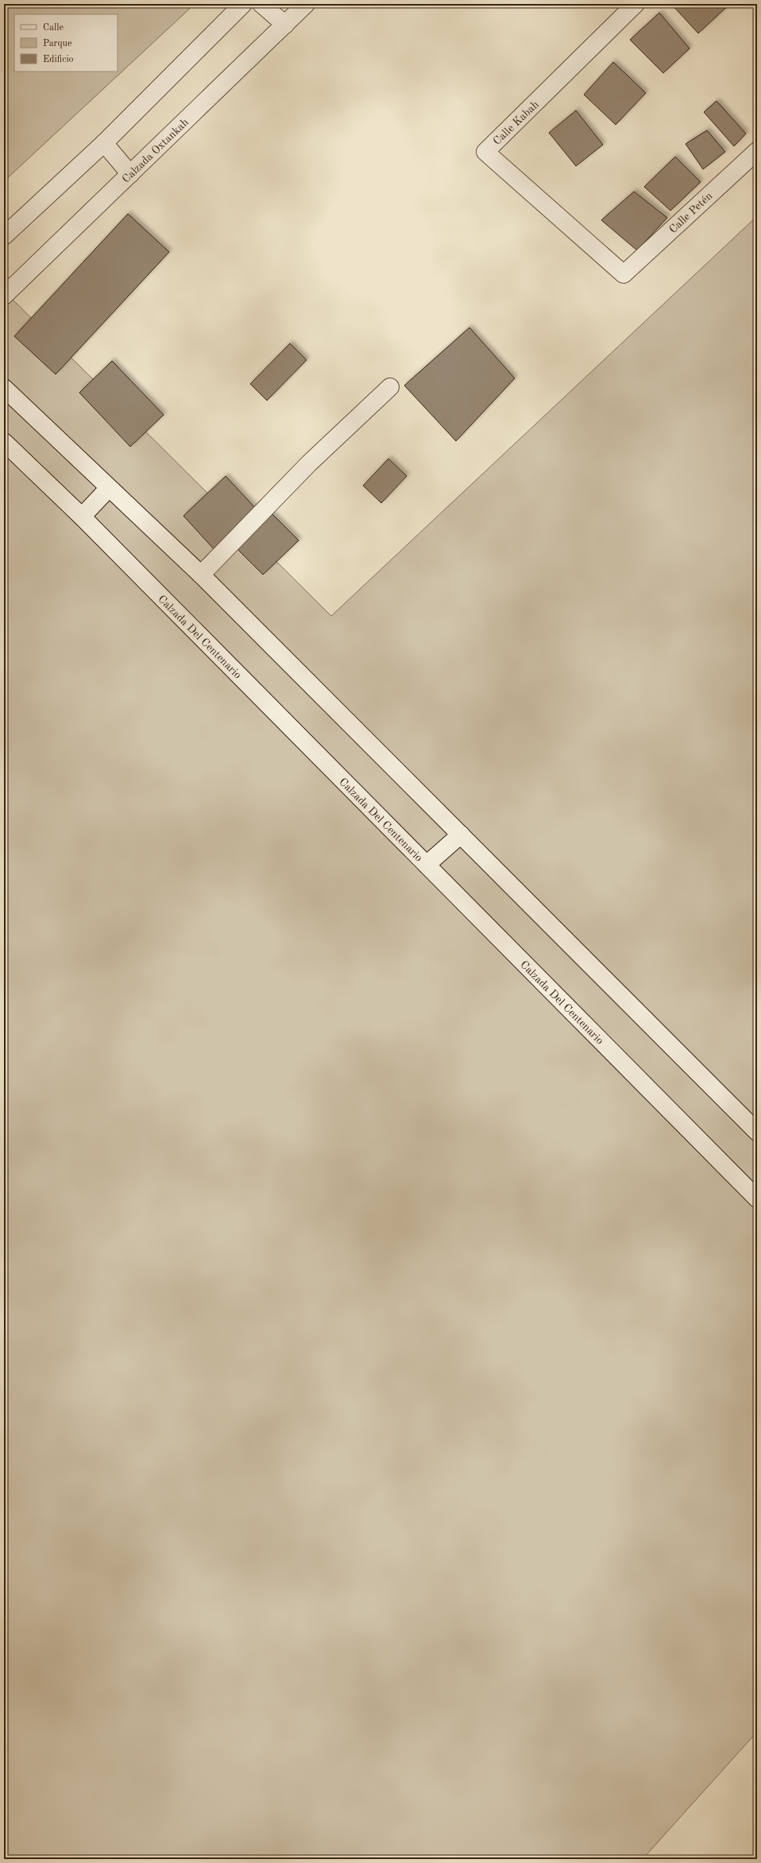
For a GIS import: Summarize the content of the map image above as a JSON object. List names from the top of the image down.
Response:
{
  "streets": {
    "main road": [
      "Calle Kabah",
      "Calzada Oxtankah",
      "Calle Petén",
      "Calzada Del Centenario"
    ]
  },
  "crossings": [
    ["Calle Kabah", "Calle Petén"]
  ],
  "legend": ["Calle", "Parque", "Edificio"]
}
